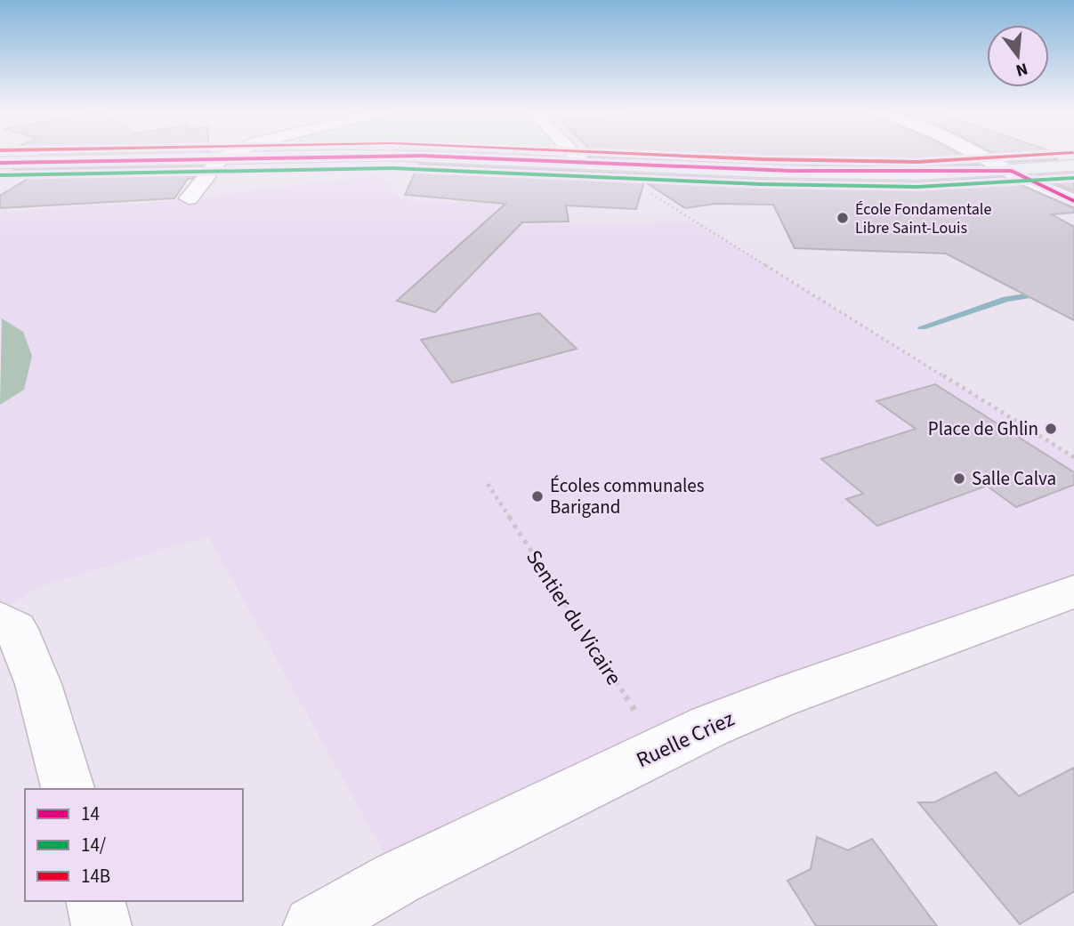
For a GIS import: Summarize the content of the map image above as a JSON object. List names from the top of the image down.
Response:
{
  "streets": {
    "street": ["Ruelle Criez"],
    "path": ["Sentier du Vicaire"]
  },
  "crossings": [
    ["Sentier du Vicaire", "Ruelle Criez"]
  ],
  "places": [
    "École Fondamentale Libre Saint-Louis",
    "Place de Ghlin",
    "Salle Calva",
    "Écoles communales Barigand"
  ],
  "lines": ["transit line 14B", "transit line 14", "transit line 14/"],
  "legend": ["14", "14/", "14B"],
  "north": "bottom"
}
